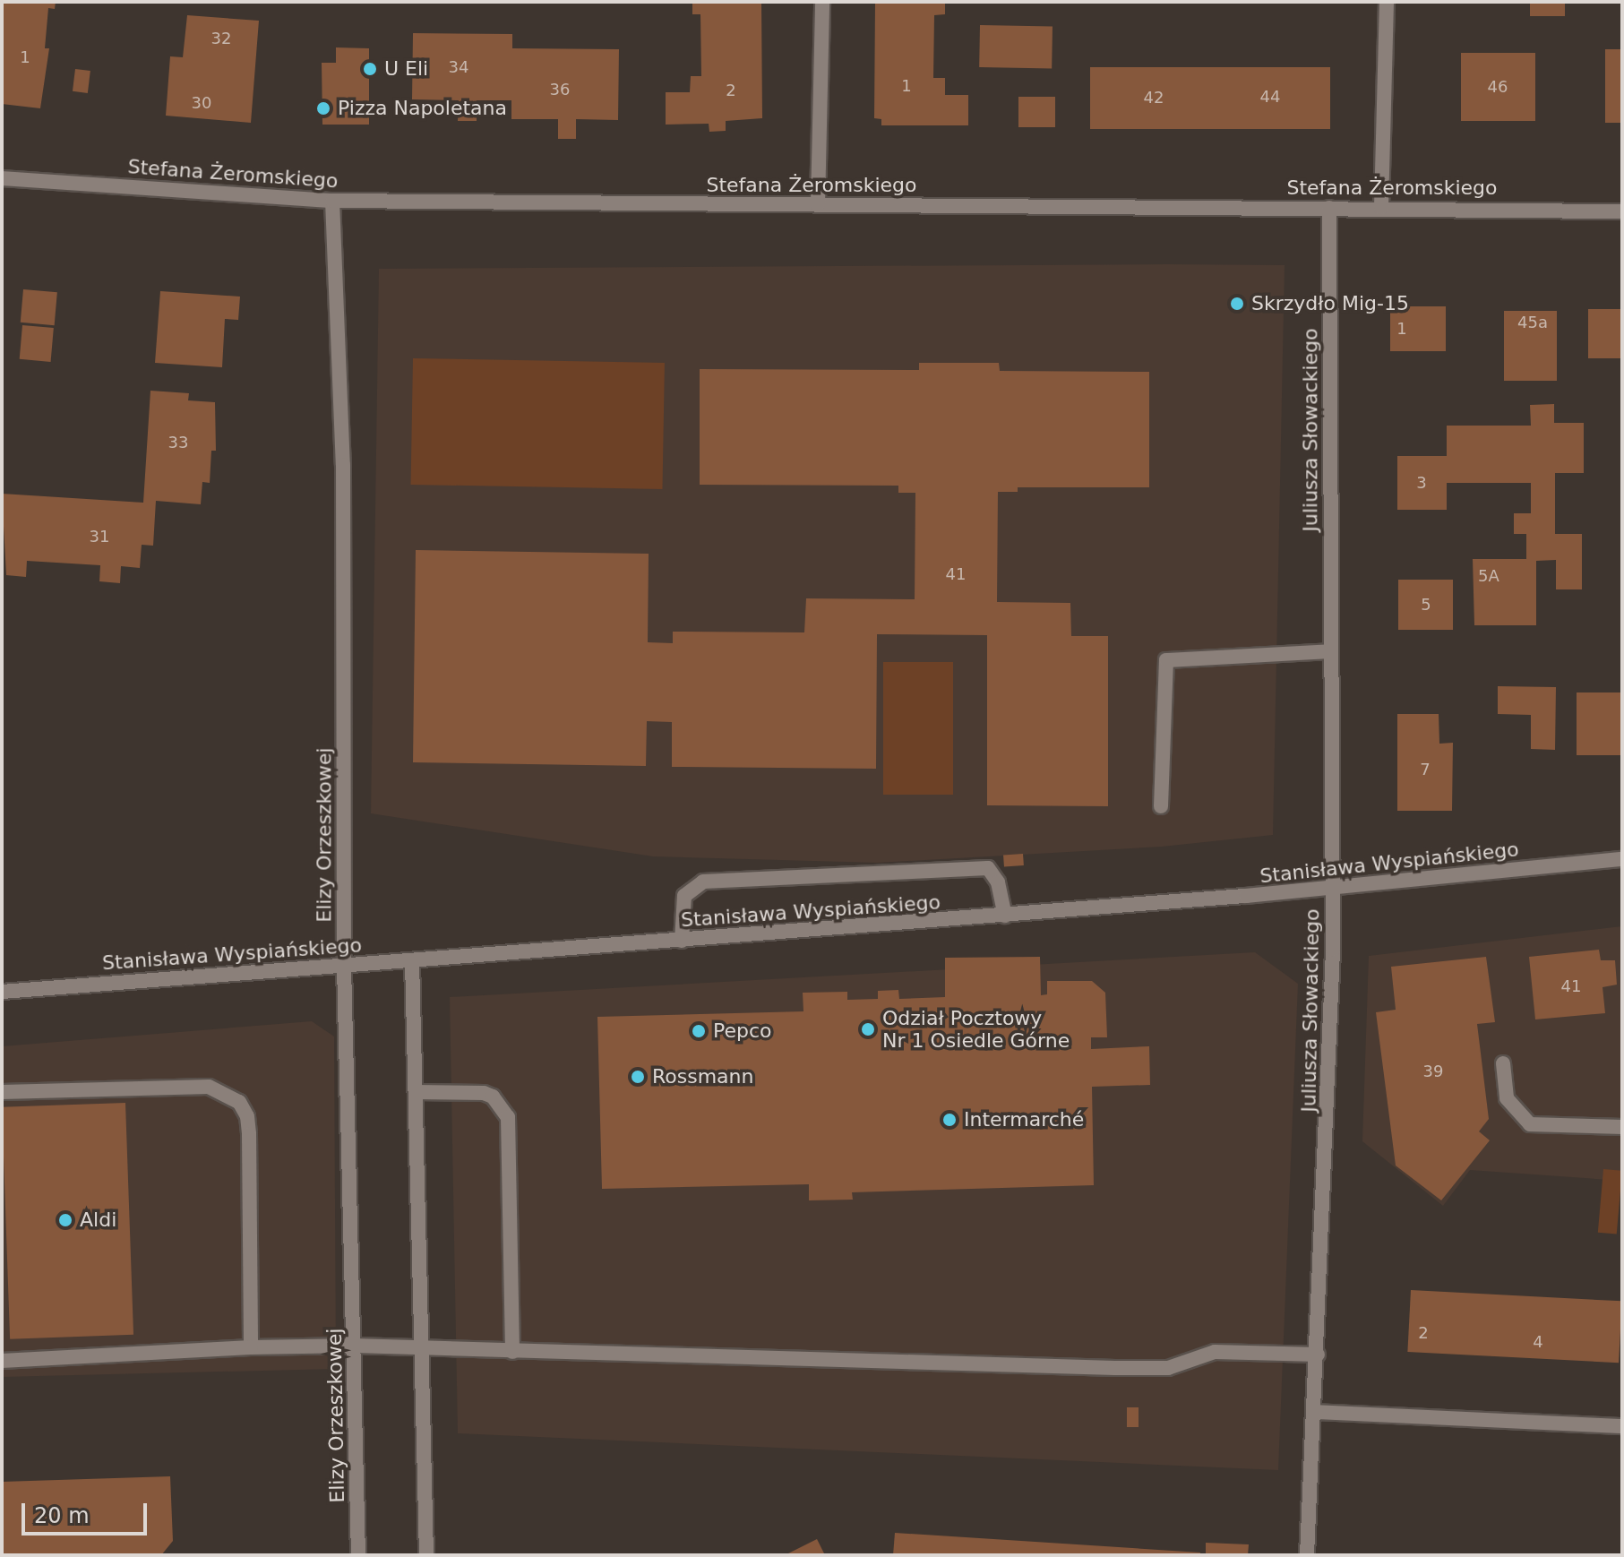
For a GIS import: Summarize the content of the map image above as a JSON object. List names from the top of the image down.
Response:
{
  "streets": {
    "street": [
      "Stefana Żeromskiego",
      "Juliusza Słowackiego",
      "Elizy Orzeszkowej",
      "Stanisława Wyspiańskiego"
    ]
  },
  "crossings": [
    ["Stefana Żeromskiego", "Juliusza Słowackiego"],
    ["Stefana Żeromskiego", "Elizy Orzeszkowej"],
    ["Juliusza Słowackiego", "Stanisława Wyspiańskiego"],
    ["Elizy Orzeszkowej", "Stanisława Wyspiańskiego"]
  ],
  "places": [
    "U Eli",
    "Pizza Napoletana",
    "Skrzydło Mig-15",
    "Odział Pocztowy Nr 1 Osiedle Górne",
    "Pepco",
    "Rossmann",
    "Intermarché",
    "Aldi"
  ],
  "house_numbers": [
    "32",
    "1",
    "34",
    "1",
    "46",
    "36",
    "2",
    "44",
    "42",
    "30",
    "45a",
    "1",
    "33",
    "3",
    "31",
    "41",
    "5A",
    "5",
    "7",
    "41",
    "39",
    "2",
    "4"
  ],
  "scale_bar": "20 m"
}
